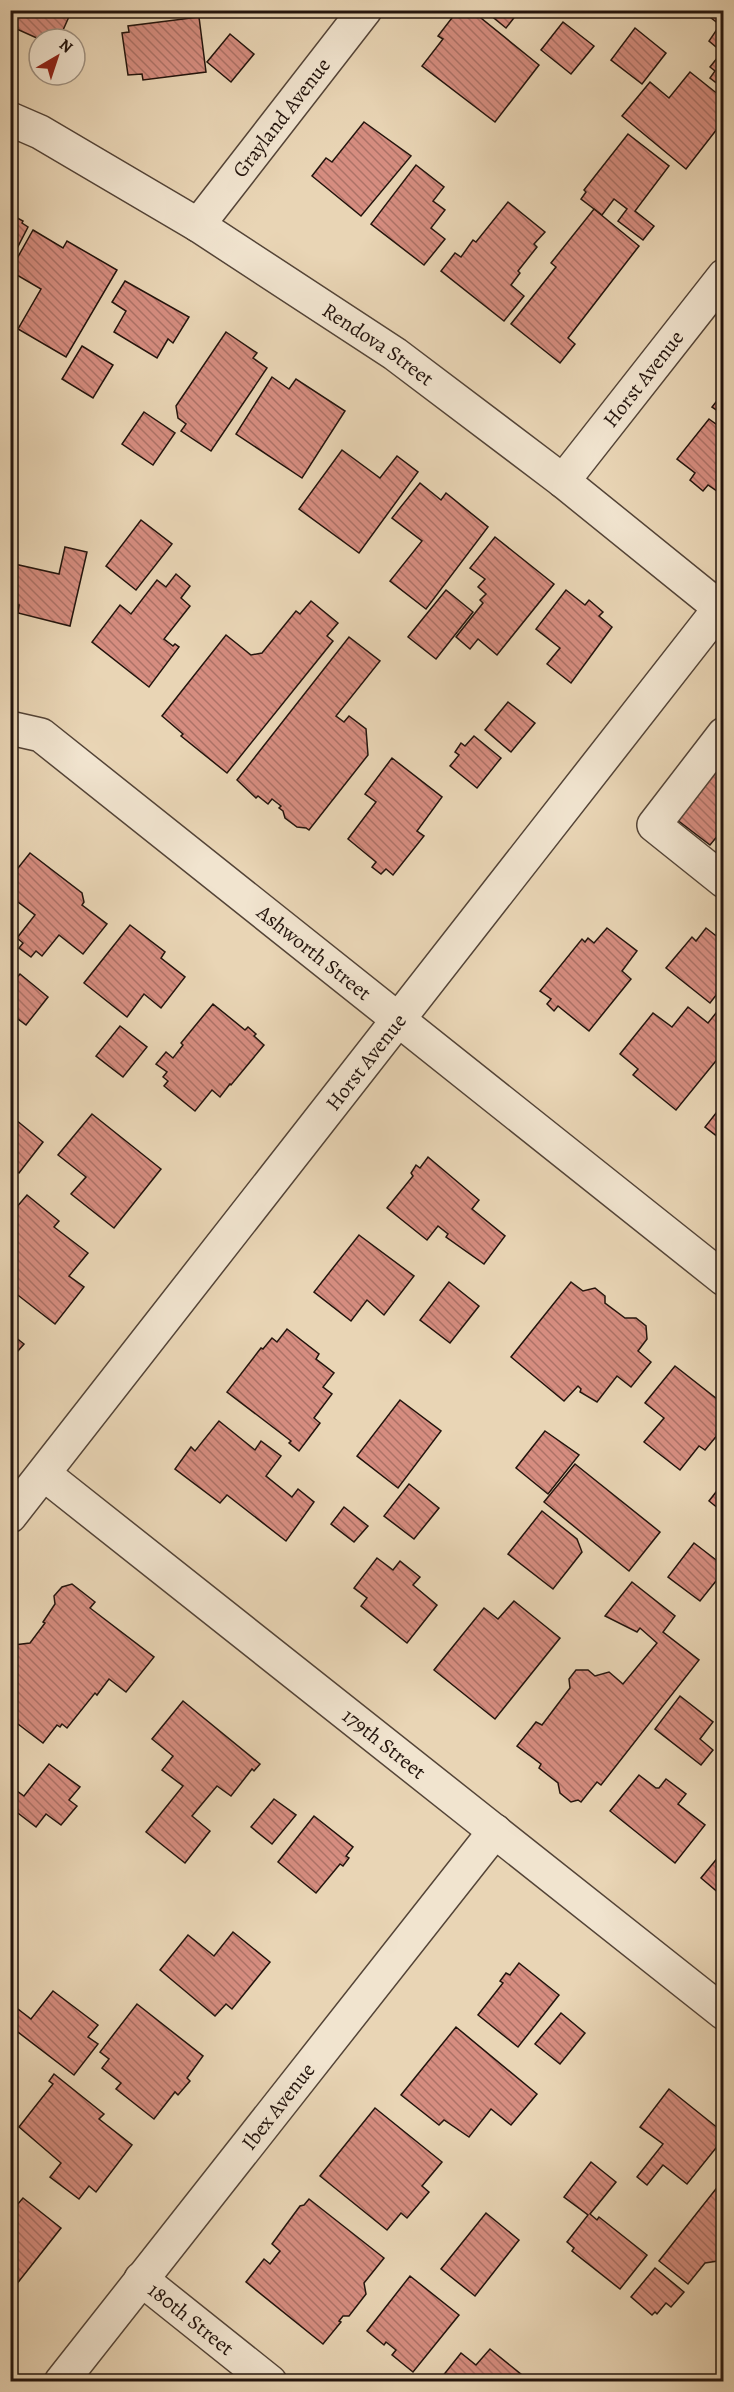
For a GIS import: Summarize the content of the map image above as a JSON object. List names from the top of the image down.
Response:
{
  "streets": {
    "street": [
      "Grayland Avenue",
      "Rendova Street",
      "Horst Avenue",
      "Ashworth Street",
      "179th Street",
      "Ibex Avenue",
      "180th Street"
    ]
  },
  "crossings": [
    ["Grayland Avenue", "Rendova Street"],
    ["Rendova Street", "Horst Avenue"],
    ["Horst Avenue", "Ashworth Street"],
    ["Horst Avenue", "179th Street"],
    ["179th Street", "Ibex Avenue"],
    ["Ibex Avenue", "180th Street"]
  ],
  "north": "top right"
}
